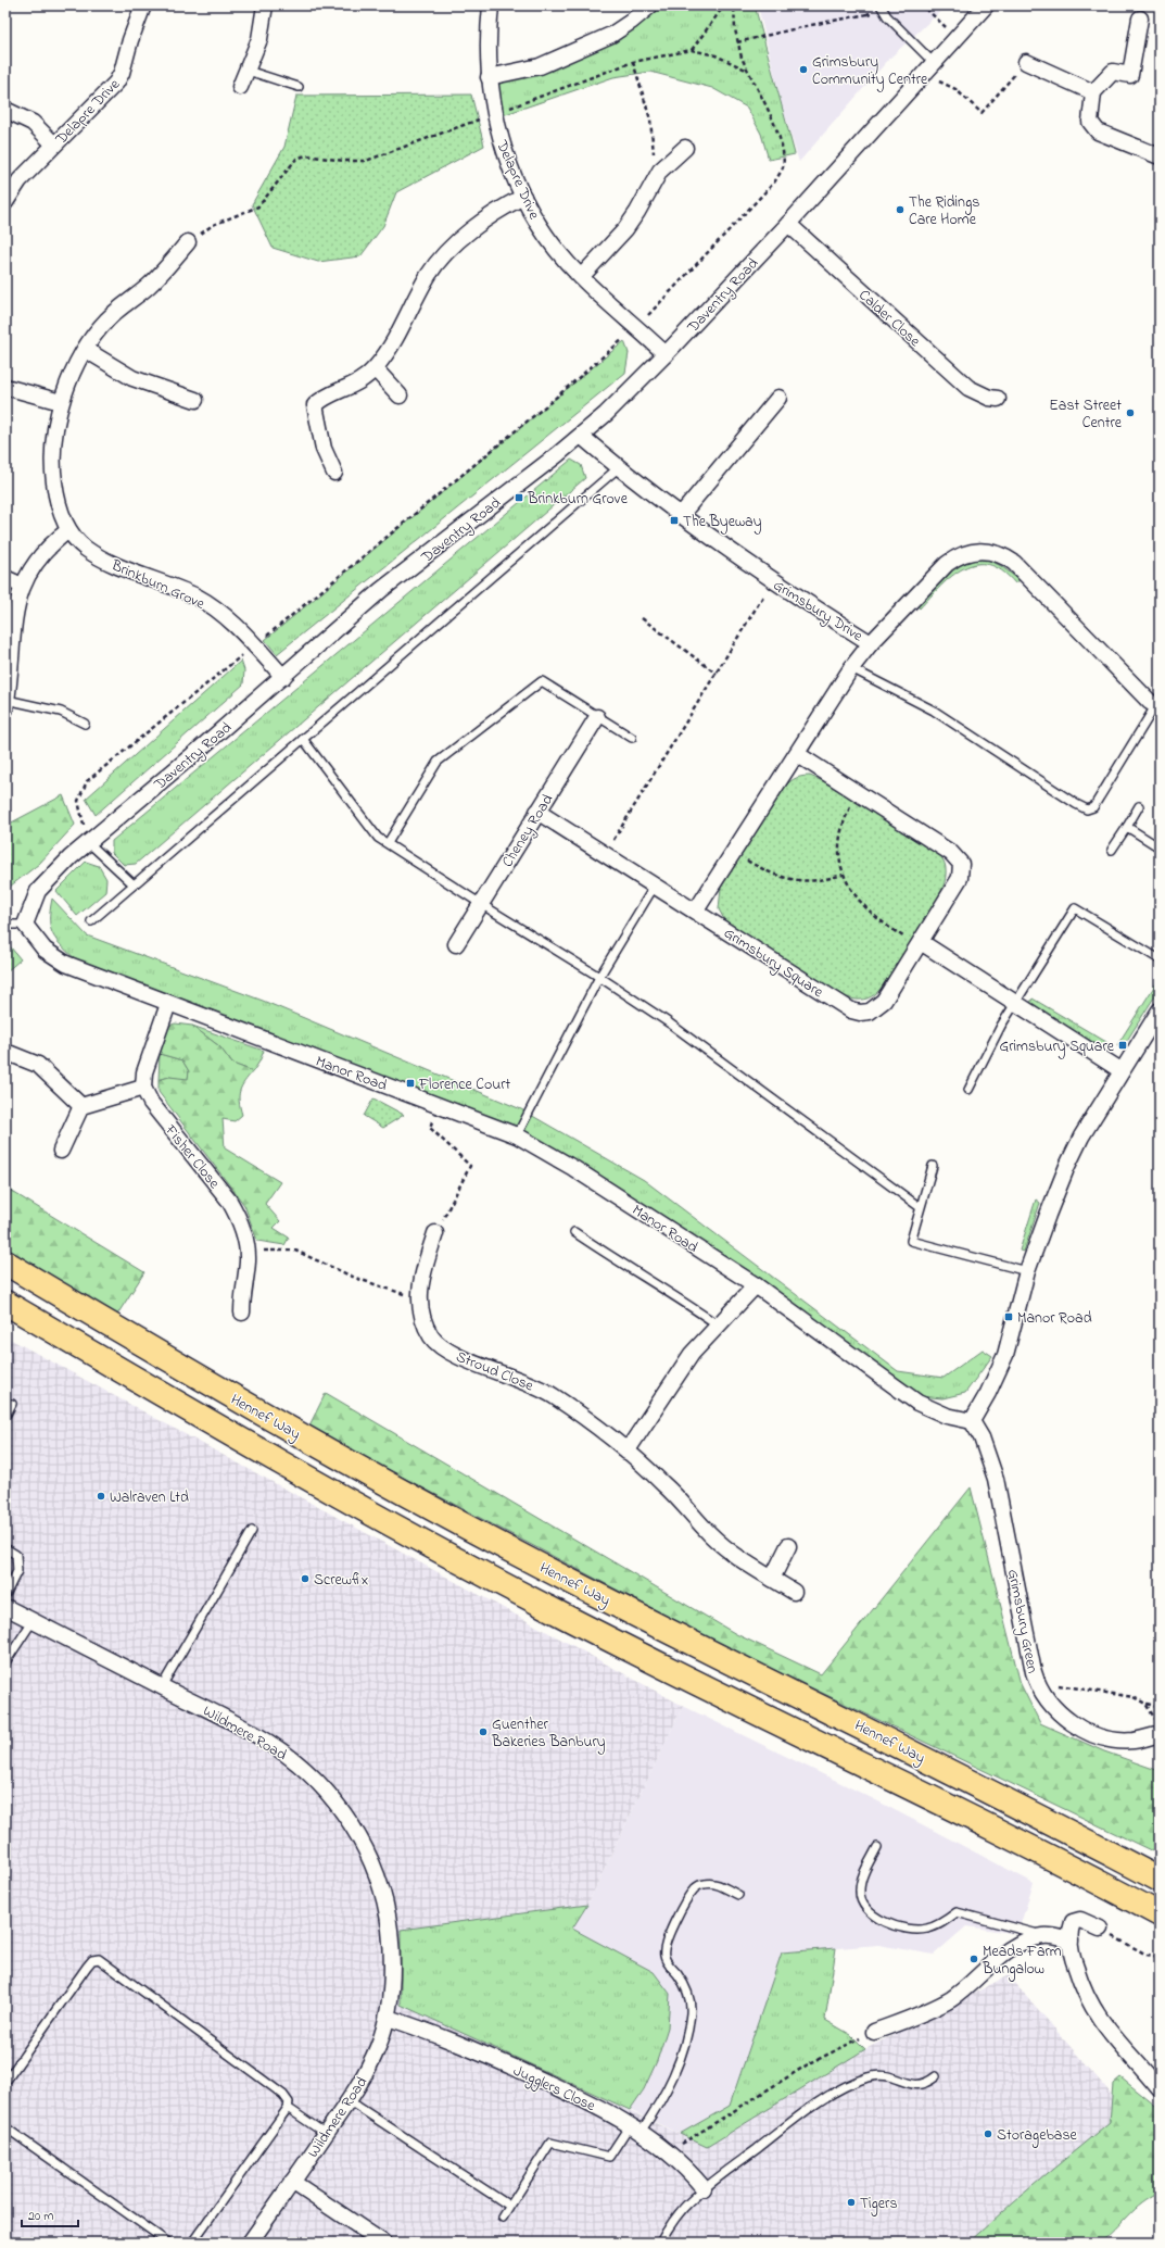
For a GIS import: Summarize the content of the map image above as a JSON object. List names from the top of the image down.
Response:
{
  "streets": {
    "highway": ["Hennef Way"],
    "street": [
      "Delapre Drive",
      "Daventry Road",
      "Calder Close",
      "Brinkburn Grove",
      "Grimsbury Drive",
      "Cheney Road",
      "Grimsbury Square",
      "Manor Road",
      "Fisher Close",
      "Stroud Close",
      "Grimsbury Green",
      "Wildmere Road",
      "Jugglers Close"
    ]
  },
  "crossings": [
    ["Delapre Drive", "Daventry Road"],
    ["Daventry Road", "Calder Close"],
    ["Daventry Road", "Brinkburn Grove"],
    ["Daventry Road", "Grimsbury Drive"],
    ["Daventry Road", "Manor Road"],
    ["Cheney Road", "Grimsbury Square"],
    ["Manor Road", "Grimsbury Green"],
    ["Wildmere Road", "Jugglers Close"]
  ],
  "places": {
    "other": [
      "Grimsbury Community Centre",
      "The Ridings Care Home",
      "East Street Centre",
      "Walraven Ltd",
      "Screwfix",
      "Guenther Bakeries Banbury",
      "Meads Farm Bungalow",
      "Storagebase",
      "Tigers"
    ],
    "transit": [
      "Brinkburn Grove",
      "The Byeway",
      "Grimsbury Square",
      "Florence Court",
      "Manor Road"
    ]
  },
  "scale_bar": "20 m"
}
